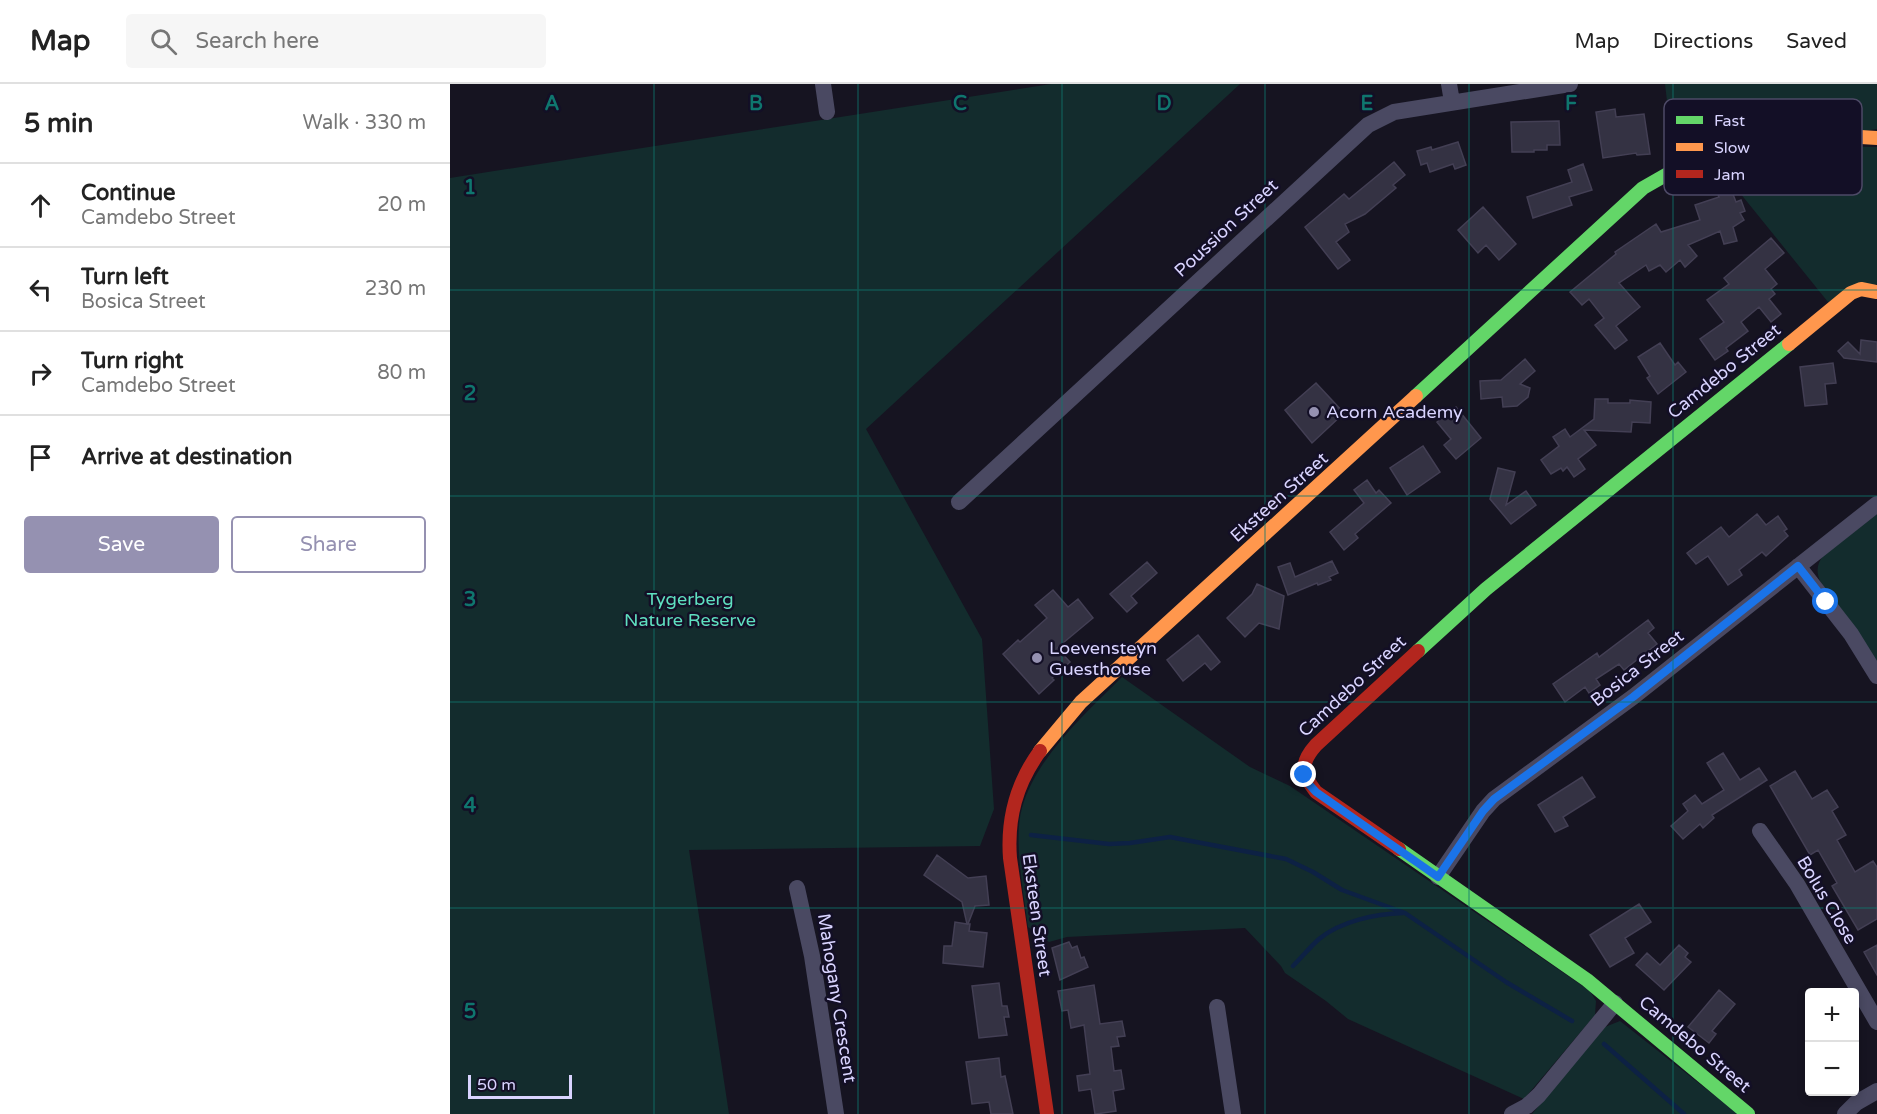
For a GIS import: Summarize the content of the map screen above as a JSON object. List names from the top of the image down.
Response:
{
  "streets": {
    "street": [
      "Poussion Street",
      "Camdebo Street",
      "Eksteen Street",
      "Bosica Street",
      "Bolus Close",
      "Mahogany Crescent"
    ]
  },
  "crossings": [
    ["Camdebo Street", "Bosica Street"]
  ],
  "parks": ["Tygerberg Nature Reserve"],
  "places": ["Acorn Academy", "Loevensteyn Guesthouse"],
  "legend": ["Fast", "Slow", "Jam"],
  "scale_bar": "50 m",
  "page": {
    "header": "Map",
    "search": "Search here",
    "nav": ["Map", "Directions", "Saved"],
    "heading": ["5 min", "Walk · 330 m"],
    "list": [
      ["Continue", "Camdebo Street", "20 m"],
      ["Turn left", "Bosica Street", "230 m"],
      ["Turn right", "Camdebo Street", "80 m"],
      "Arrive at destination"
    ],
    "buttons": ["Save", "Share"],
    "map_buttons": ["+", "−"],
    "scale": "50 m"
  },
  "grid": {
    "columns": [
      "A",
      "B",
      "C",
      "D",
      "E",
      "F"
    ],
    "rows": [
      "1",
      "2",
      "3",
      "4",
      "5"
    ]
  }
}
